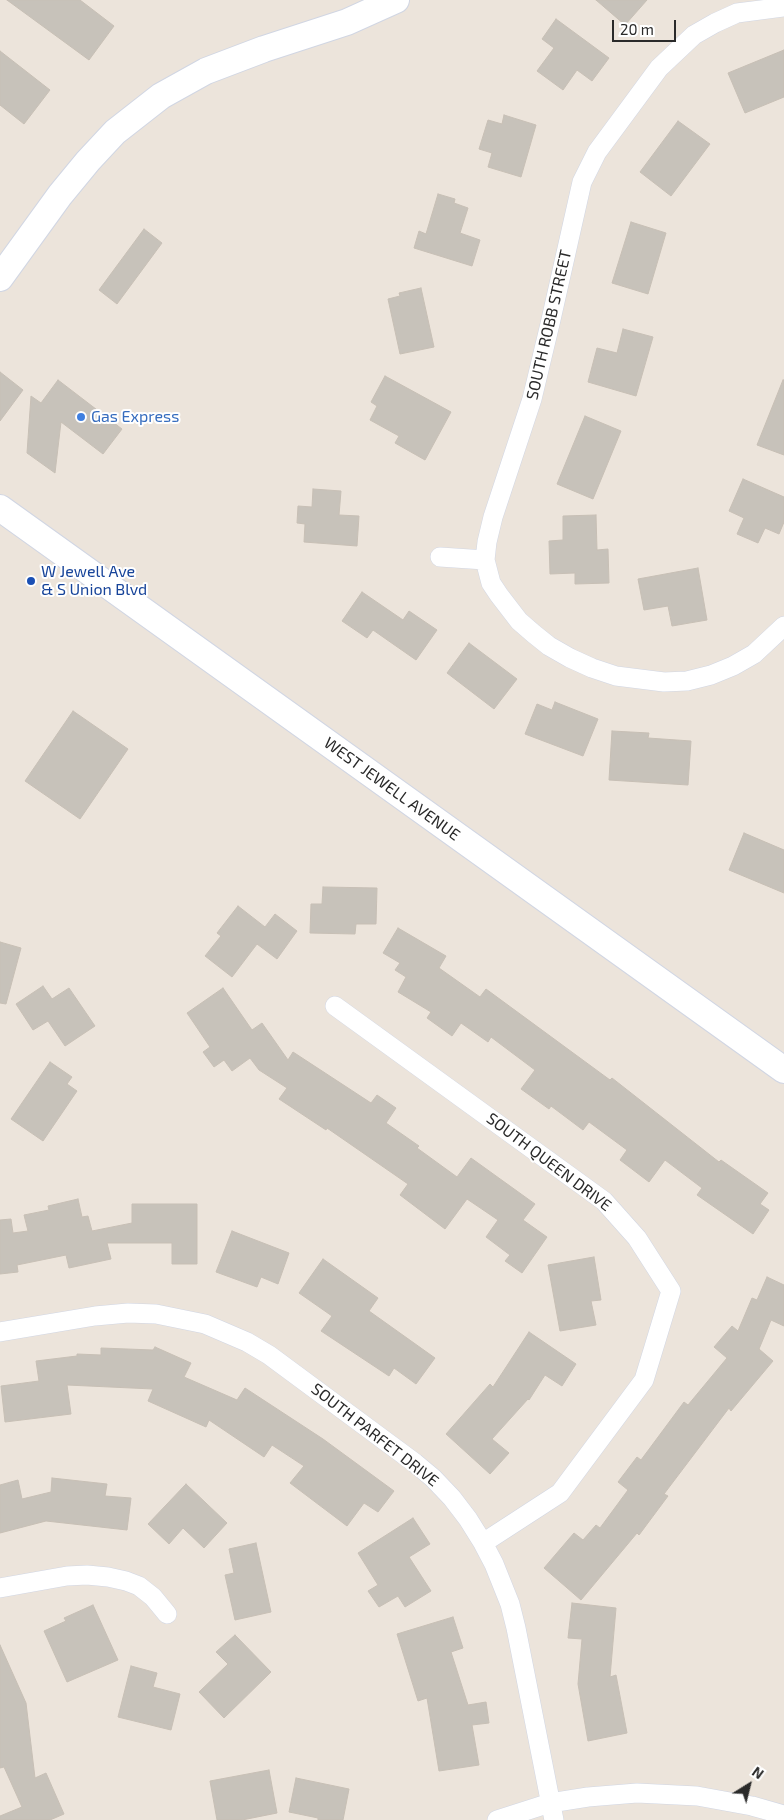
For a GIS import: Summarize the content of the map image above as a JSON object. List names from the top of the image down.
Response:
{
  "streets": {
    "main road": ["WEST JEWELL AVENUE"],
    "street": ["SOUTH ROBB STREET", "SOUTH QUEEN DRIVE", "SOUTH PARFET DRIVE"]
  },
  "crossings": [
    ["SOUTH QUEEN DRIVE", "SOUTH PARFET DRIVE"]
  ],
  "places": ["Gas Express", "W Jewell Ave & S Union Blvd"],
  "scale_bar": "20 m",
  "north": "top right"
}
